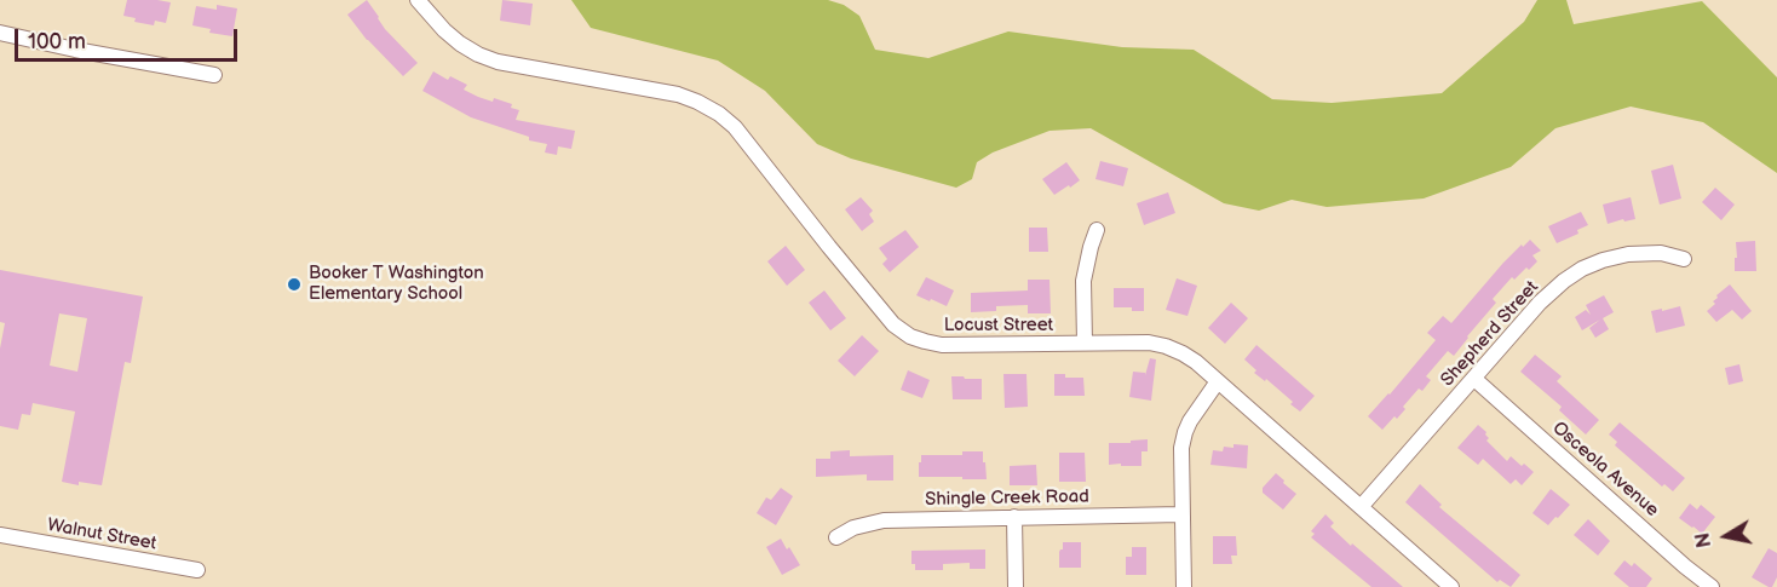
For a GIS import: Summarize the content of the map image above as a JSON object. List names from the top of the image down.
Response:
{
  "streets": {
    "street": [
      "Locust Street",
      "Shepherd Street",
      "Osceola Avenue",
      "Shingle Creek Road",
      "Walnut Street"
    ]
  },
  "crossings": [
    ["Locust Street", "Shepherd Street"],
    ["Shepherd Street", "Osceola Avenue"]
  ],
  "places": ["Booker T Washington Elementary School"],
  "scale_bar": "100 m",
  "north": "left"
}
